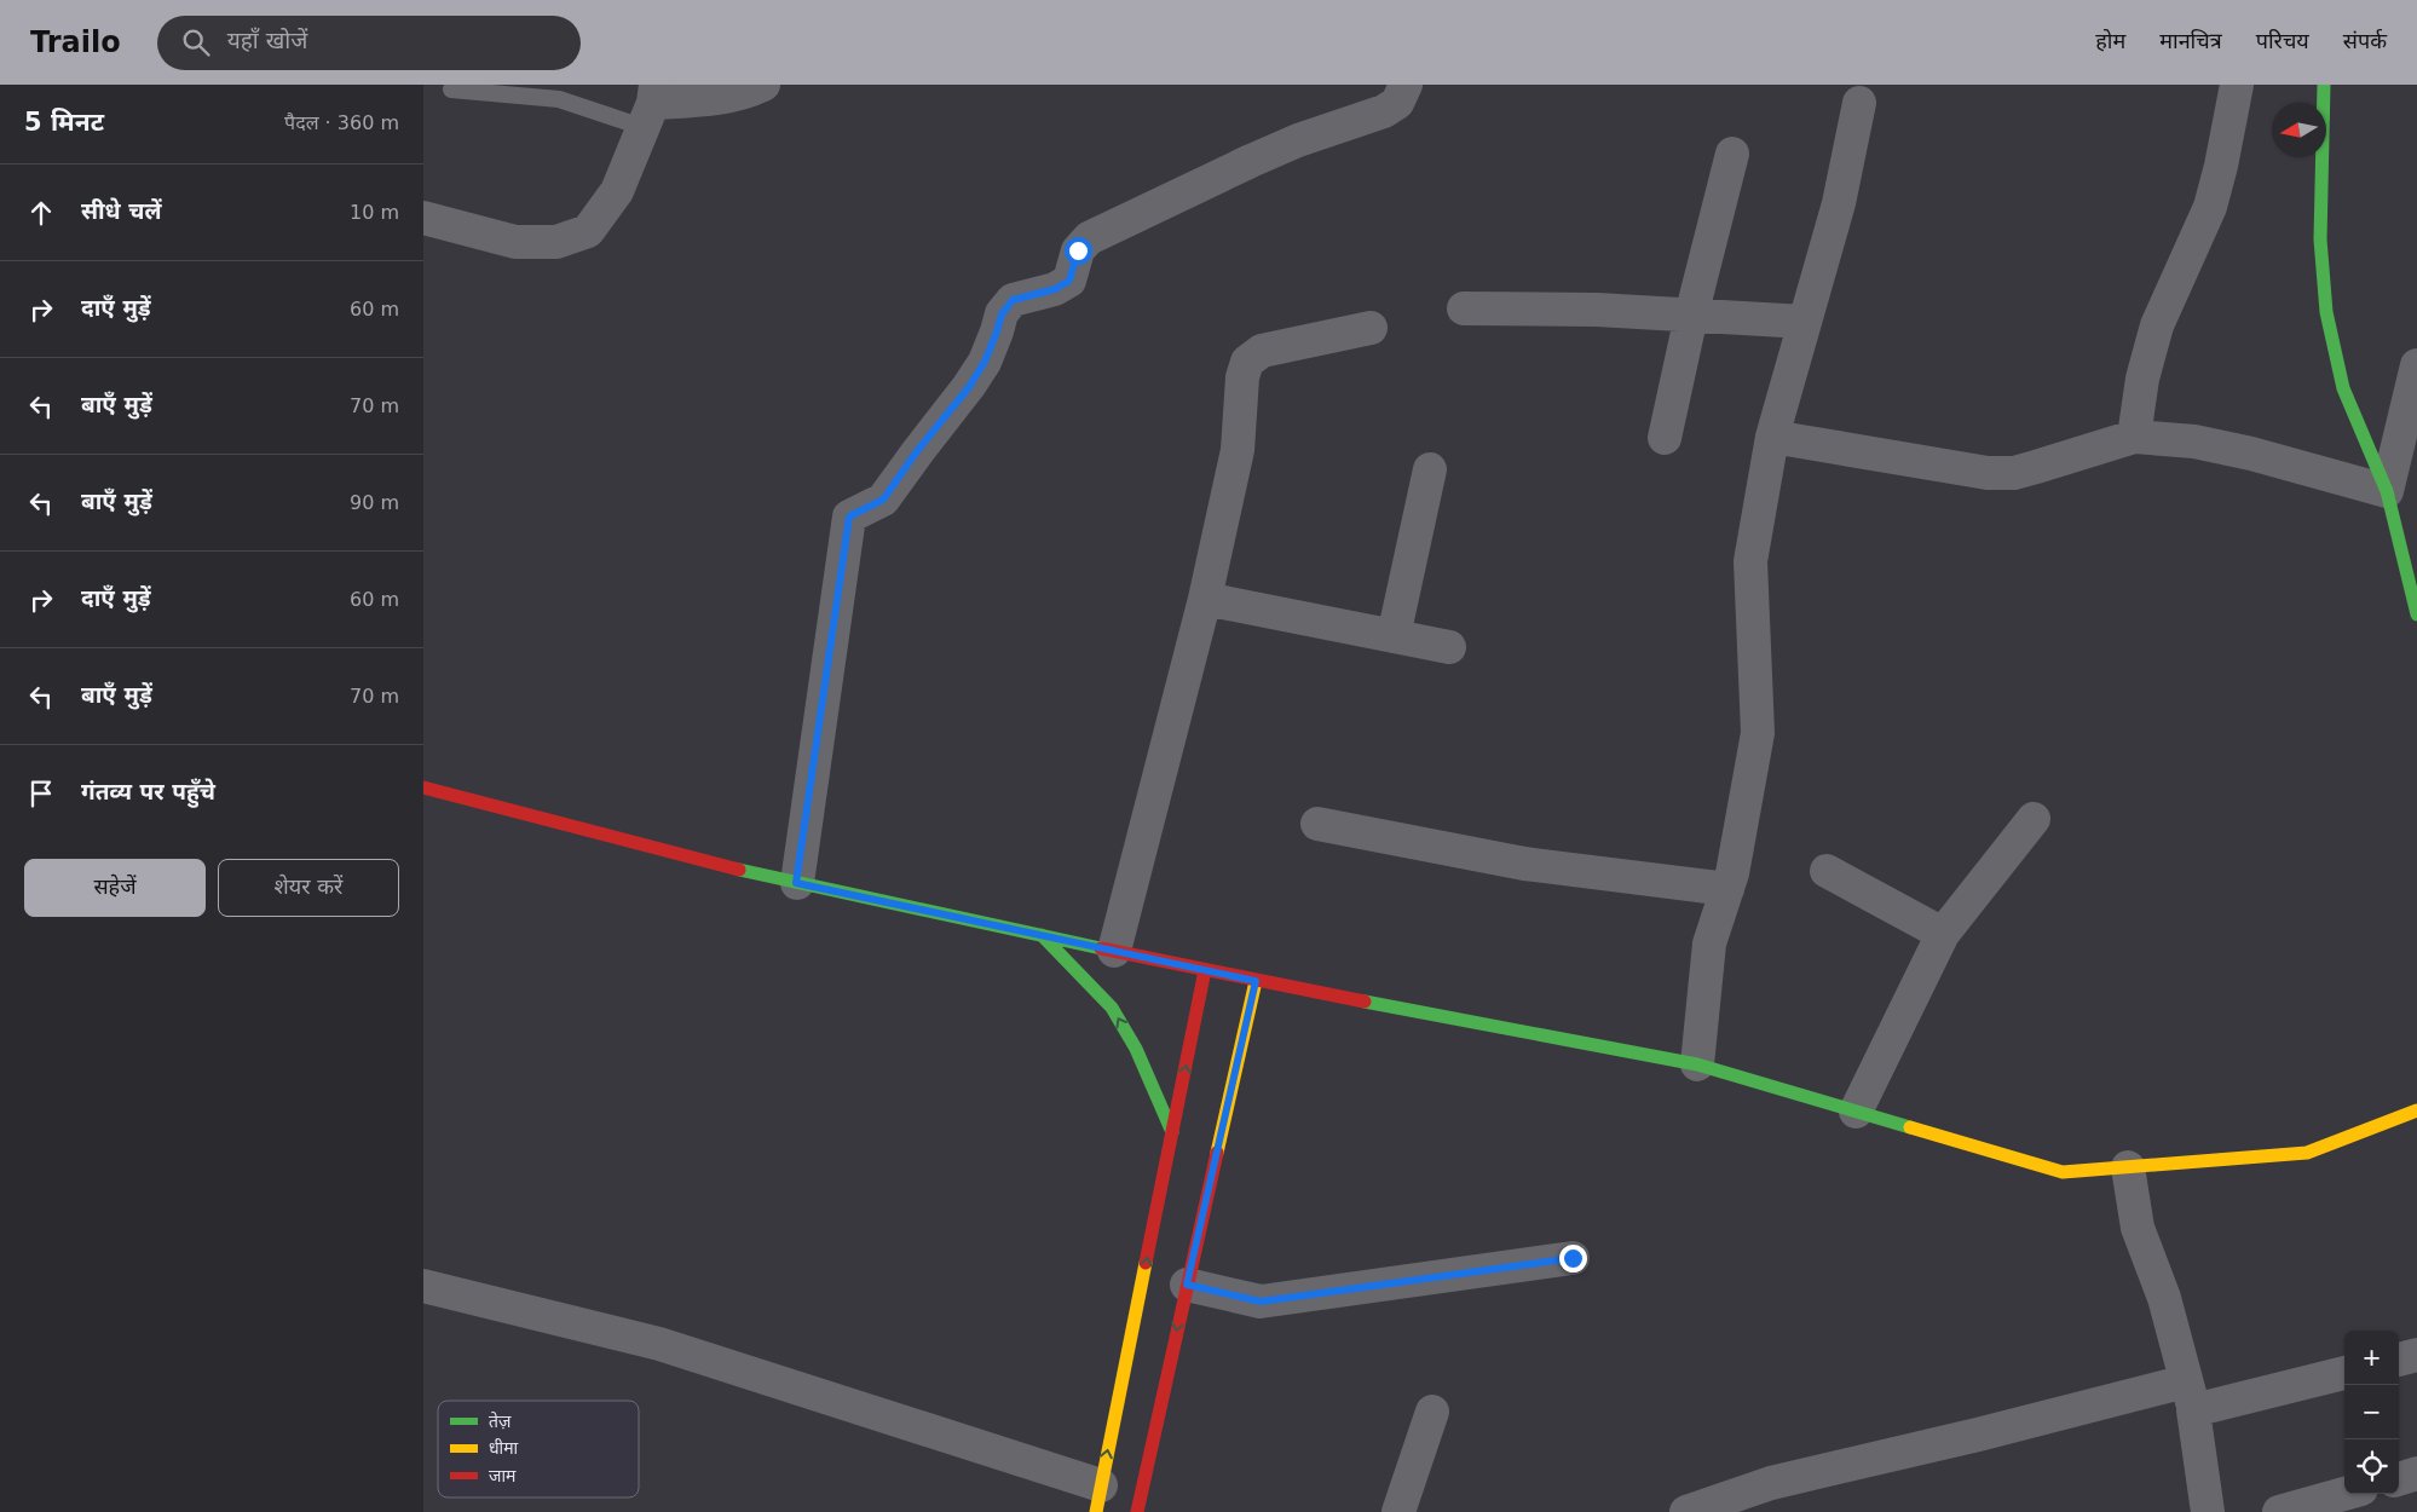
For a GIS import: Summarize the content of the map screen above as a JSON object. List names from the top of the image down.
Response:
{
  "legend": ["तेज़", "धीमा", "जाम"],
  "north": "left",
  "page": {
    "header": "Trailo",
    "search": "यहाँ खोजें",
    "nav": [
      "होम",
      "मानचित्र",
      "परिचय",
      "संपर्क"
    ],
    "heading": ["5 मिनट", "पैदल · 360 m"],
    "list": [
      ["सीधे चलें", "10 m"],
      ["दाएँ मुड़ें", "60 m"],
      ["बाएँ मुड़ें", "70 m"],
      ["बाएँ मुड़ें", "90 m"],
      ["दाएँ मुड़ें", "60 m"],
      ["बाएँ मुड़ें", "70 m"],
      "गंतव्य पर पहुँचे"
    ],
    "buttons": ["सहेजें", "शेयर करें"],
    "map_buttons": ["+", "−"]
  }
}
